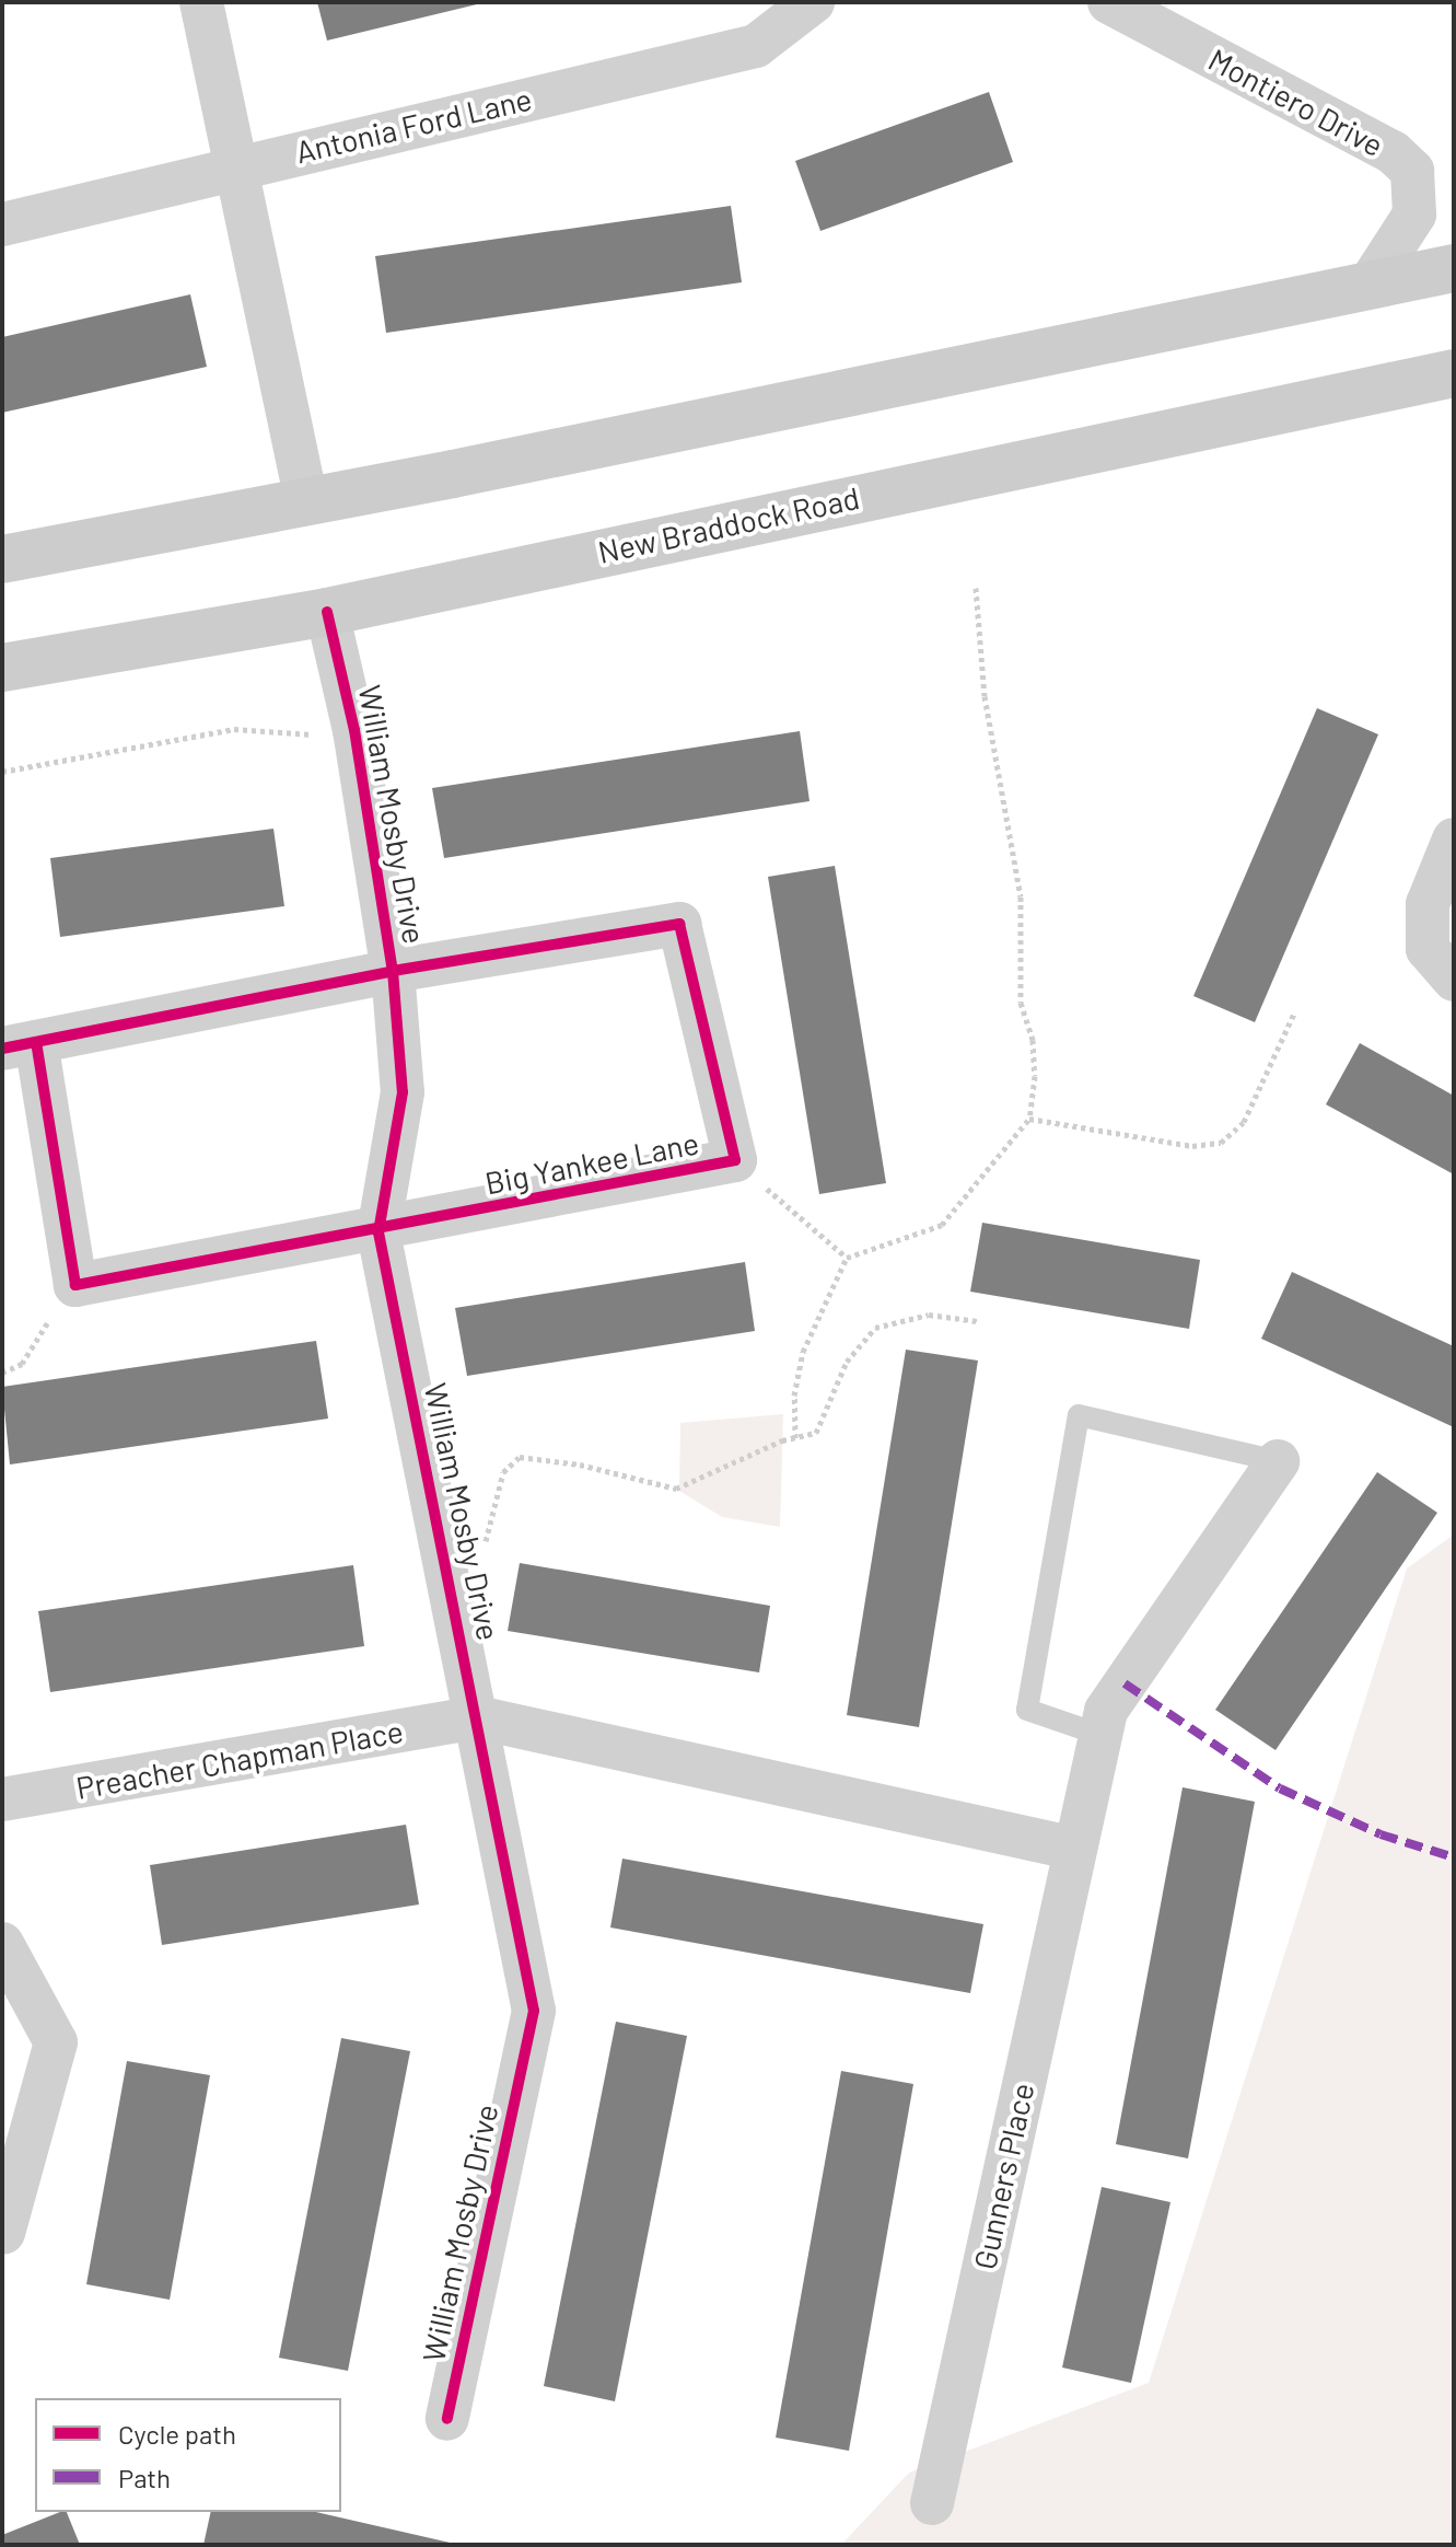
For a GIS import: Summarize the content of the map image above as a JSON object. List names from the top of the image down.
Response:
{
  "streets": {
    "main road": ["New Braddock Road"],
    "street": [
      "Montiero Drive",
      "Antonia Ford Lane",
      "William Mosby Drive",
      "Big Yankee Lane",
      "Preacher Chapman Place",
      "Gunners Place"
    ]
  },
  "crossings": [
    ["New Braddock Road", "William Mosby Drive"],
    ["William Mosby Drive", "Big Yankee Lane"],
    ["William Mosby Drive", "Preacher Chapman Place"]
  ],
  "legend": ["Cycle path", "Path"]
}
